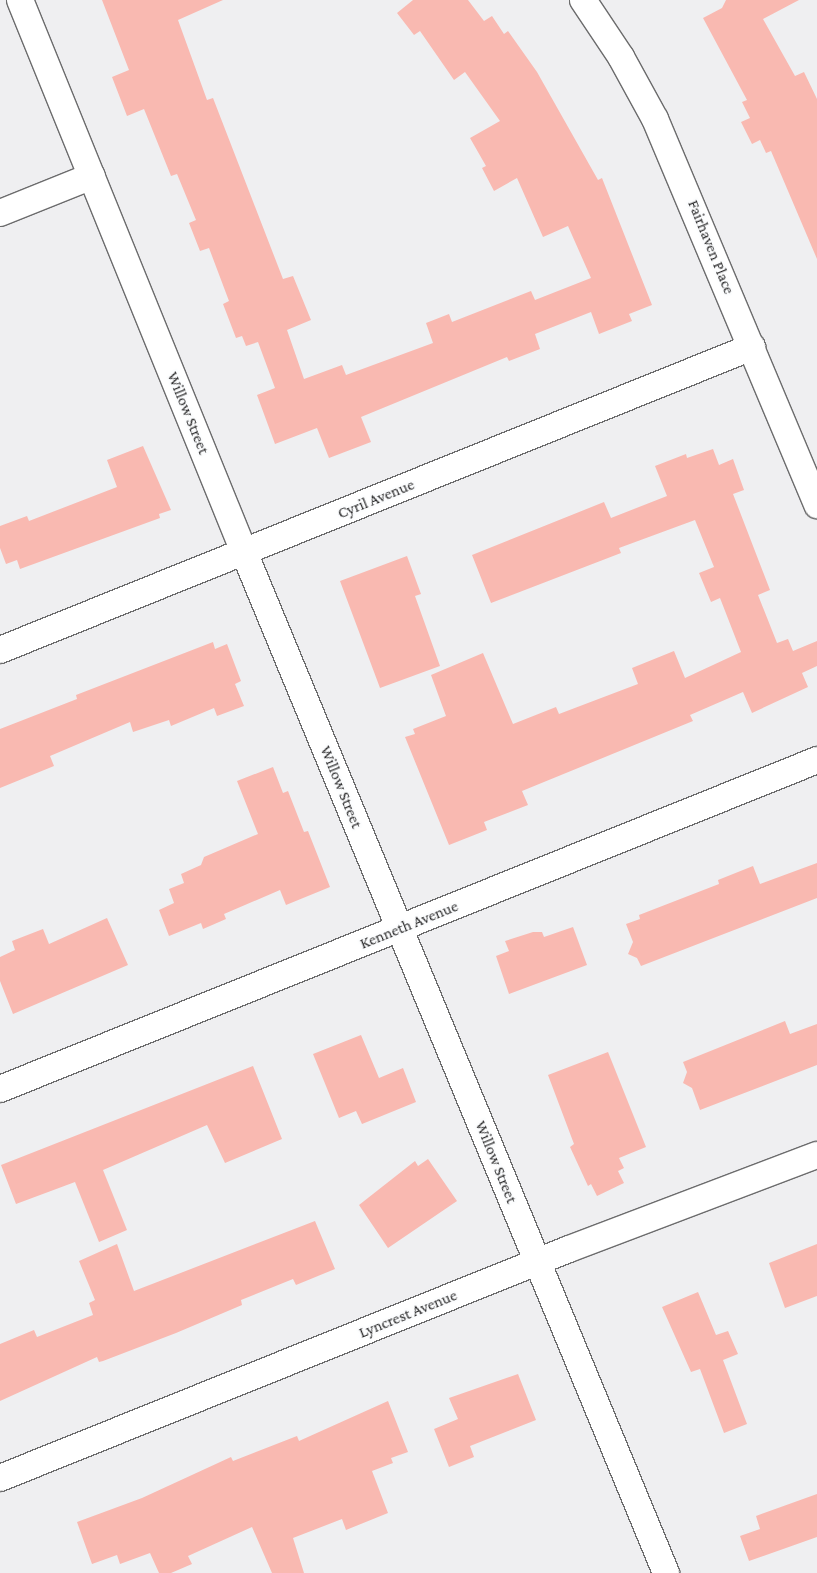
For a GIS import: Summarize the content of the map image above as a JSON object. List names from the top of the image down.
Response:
{
  "streets": {
    "street": [
      "Fairhaven Place",
      "Willow Street",
      "Cyril Avenue",
      "Kenneth Avenue",
      "Lyncrest Avenue"
    ]
  },
  "crossings": [
    ["Fairhaven Place", "Cyril Avenue"],
    ["Willow Street", "Cyril Avenue"],
    ["Willow Street", "Kenneth Avenue"],
    ["Willow Street", "Lyncrest Avenue"]
  ]
}
